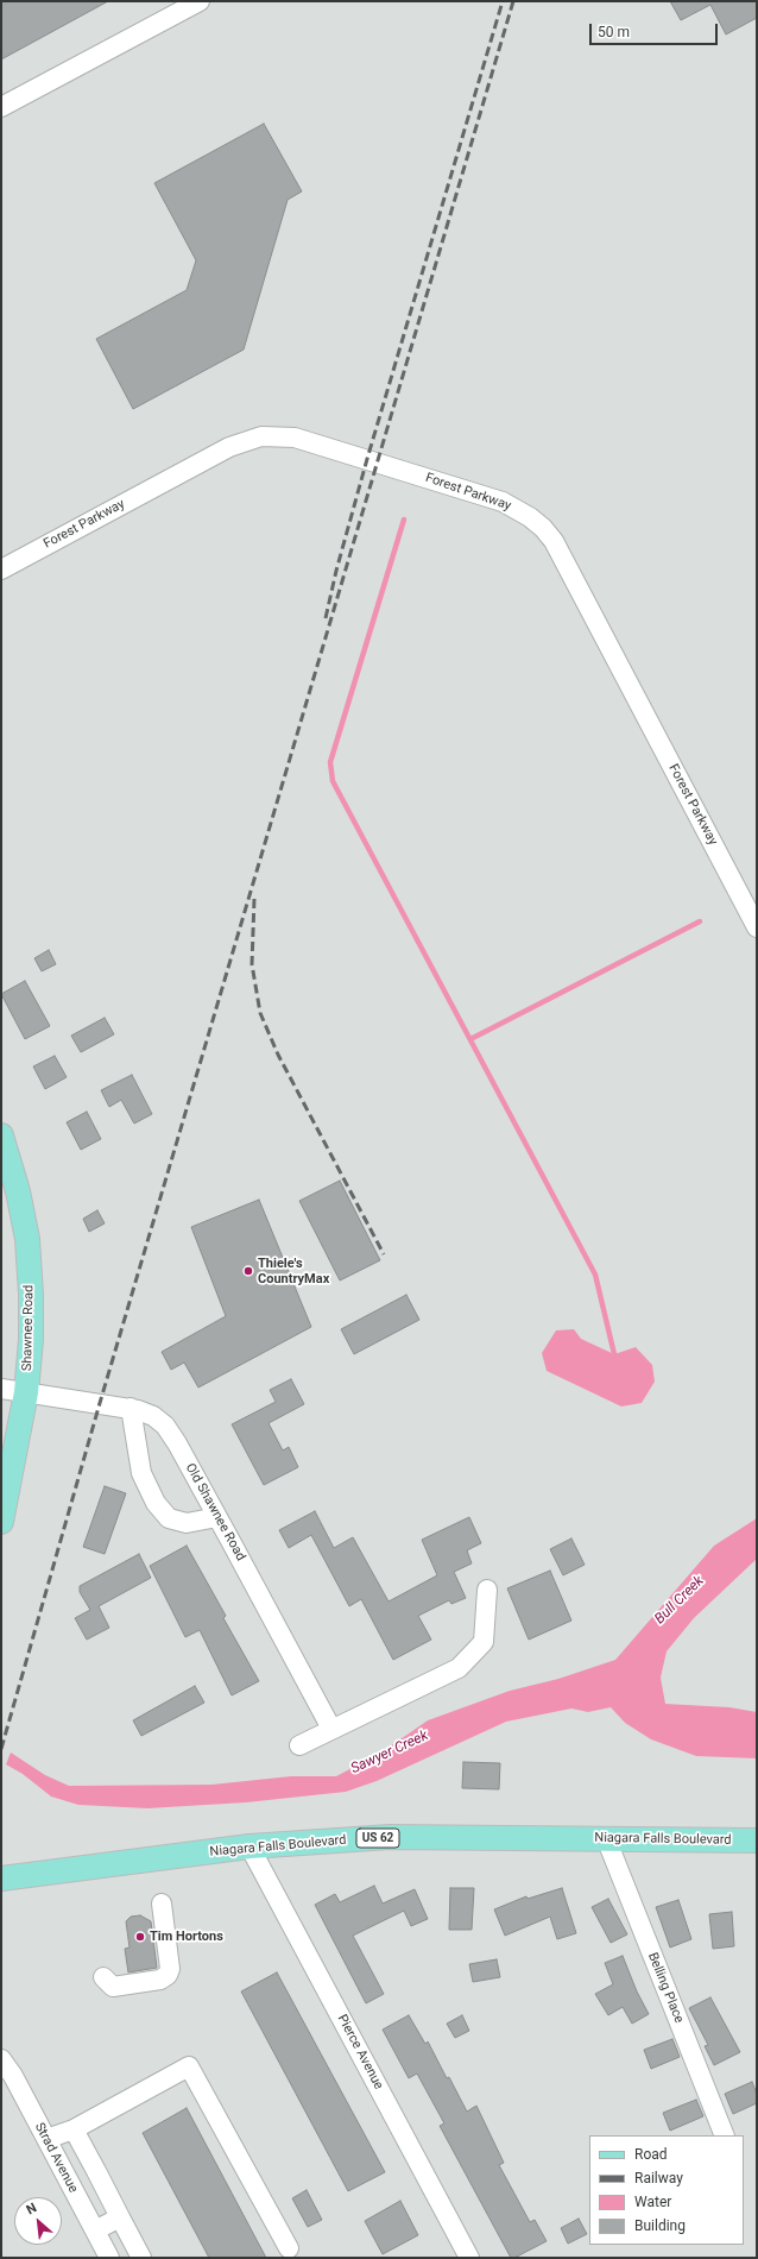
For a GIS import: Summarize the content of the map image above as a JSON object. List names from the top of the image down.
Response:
{
  "streets": {
    "main road": ["Shawnee Road", "US 62", "Niagara Falls Boulevard"],
    "street": [
      "Forest Parkway",
      "Old Shawnee Road",
      "Belling Place",
      "Pierce Avenue",
      "Strad Avenue"
    ]
  },
  "crossings": [
    ["Shawnee Road", "Old Shawnee Road"],
    ["Niagara Falls Boulevard", "Belling Place"],
    ["Niagara Falls Boulevard", "Pierce Avenue"]
  ],
  "water": ["Bull Creek", "Sawyer Creek"],
  "places": ["Thiele's CountryMax", "Tim Hortons"],
  "legend": [
    "Road",
    "Railway",
    "Water",
    "Building"
  ],
  "scale_bar": "50 m",
  "north": "top left"
}
